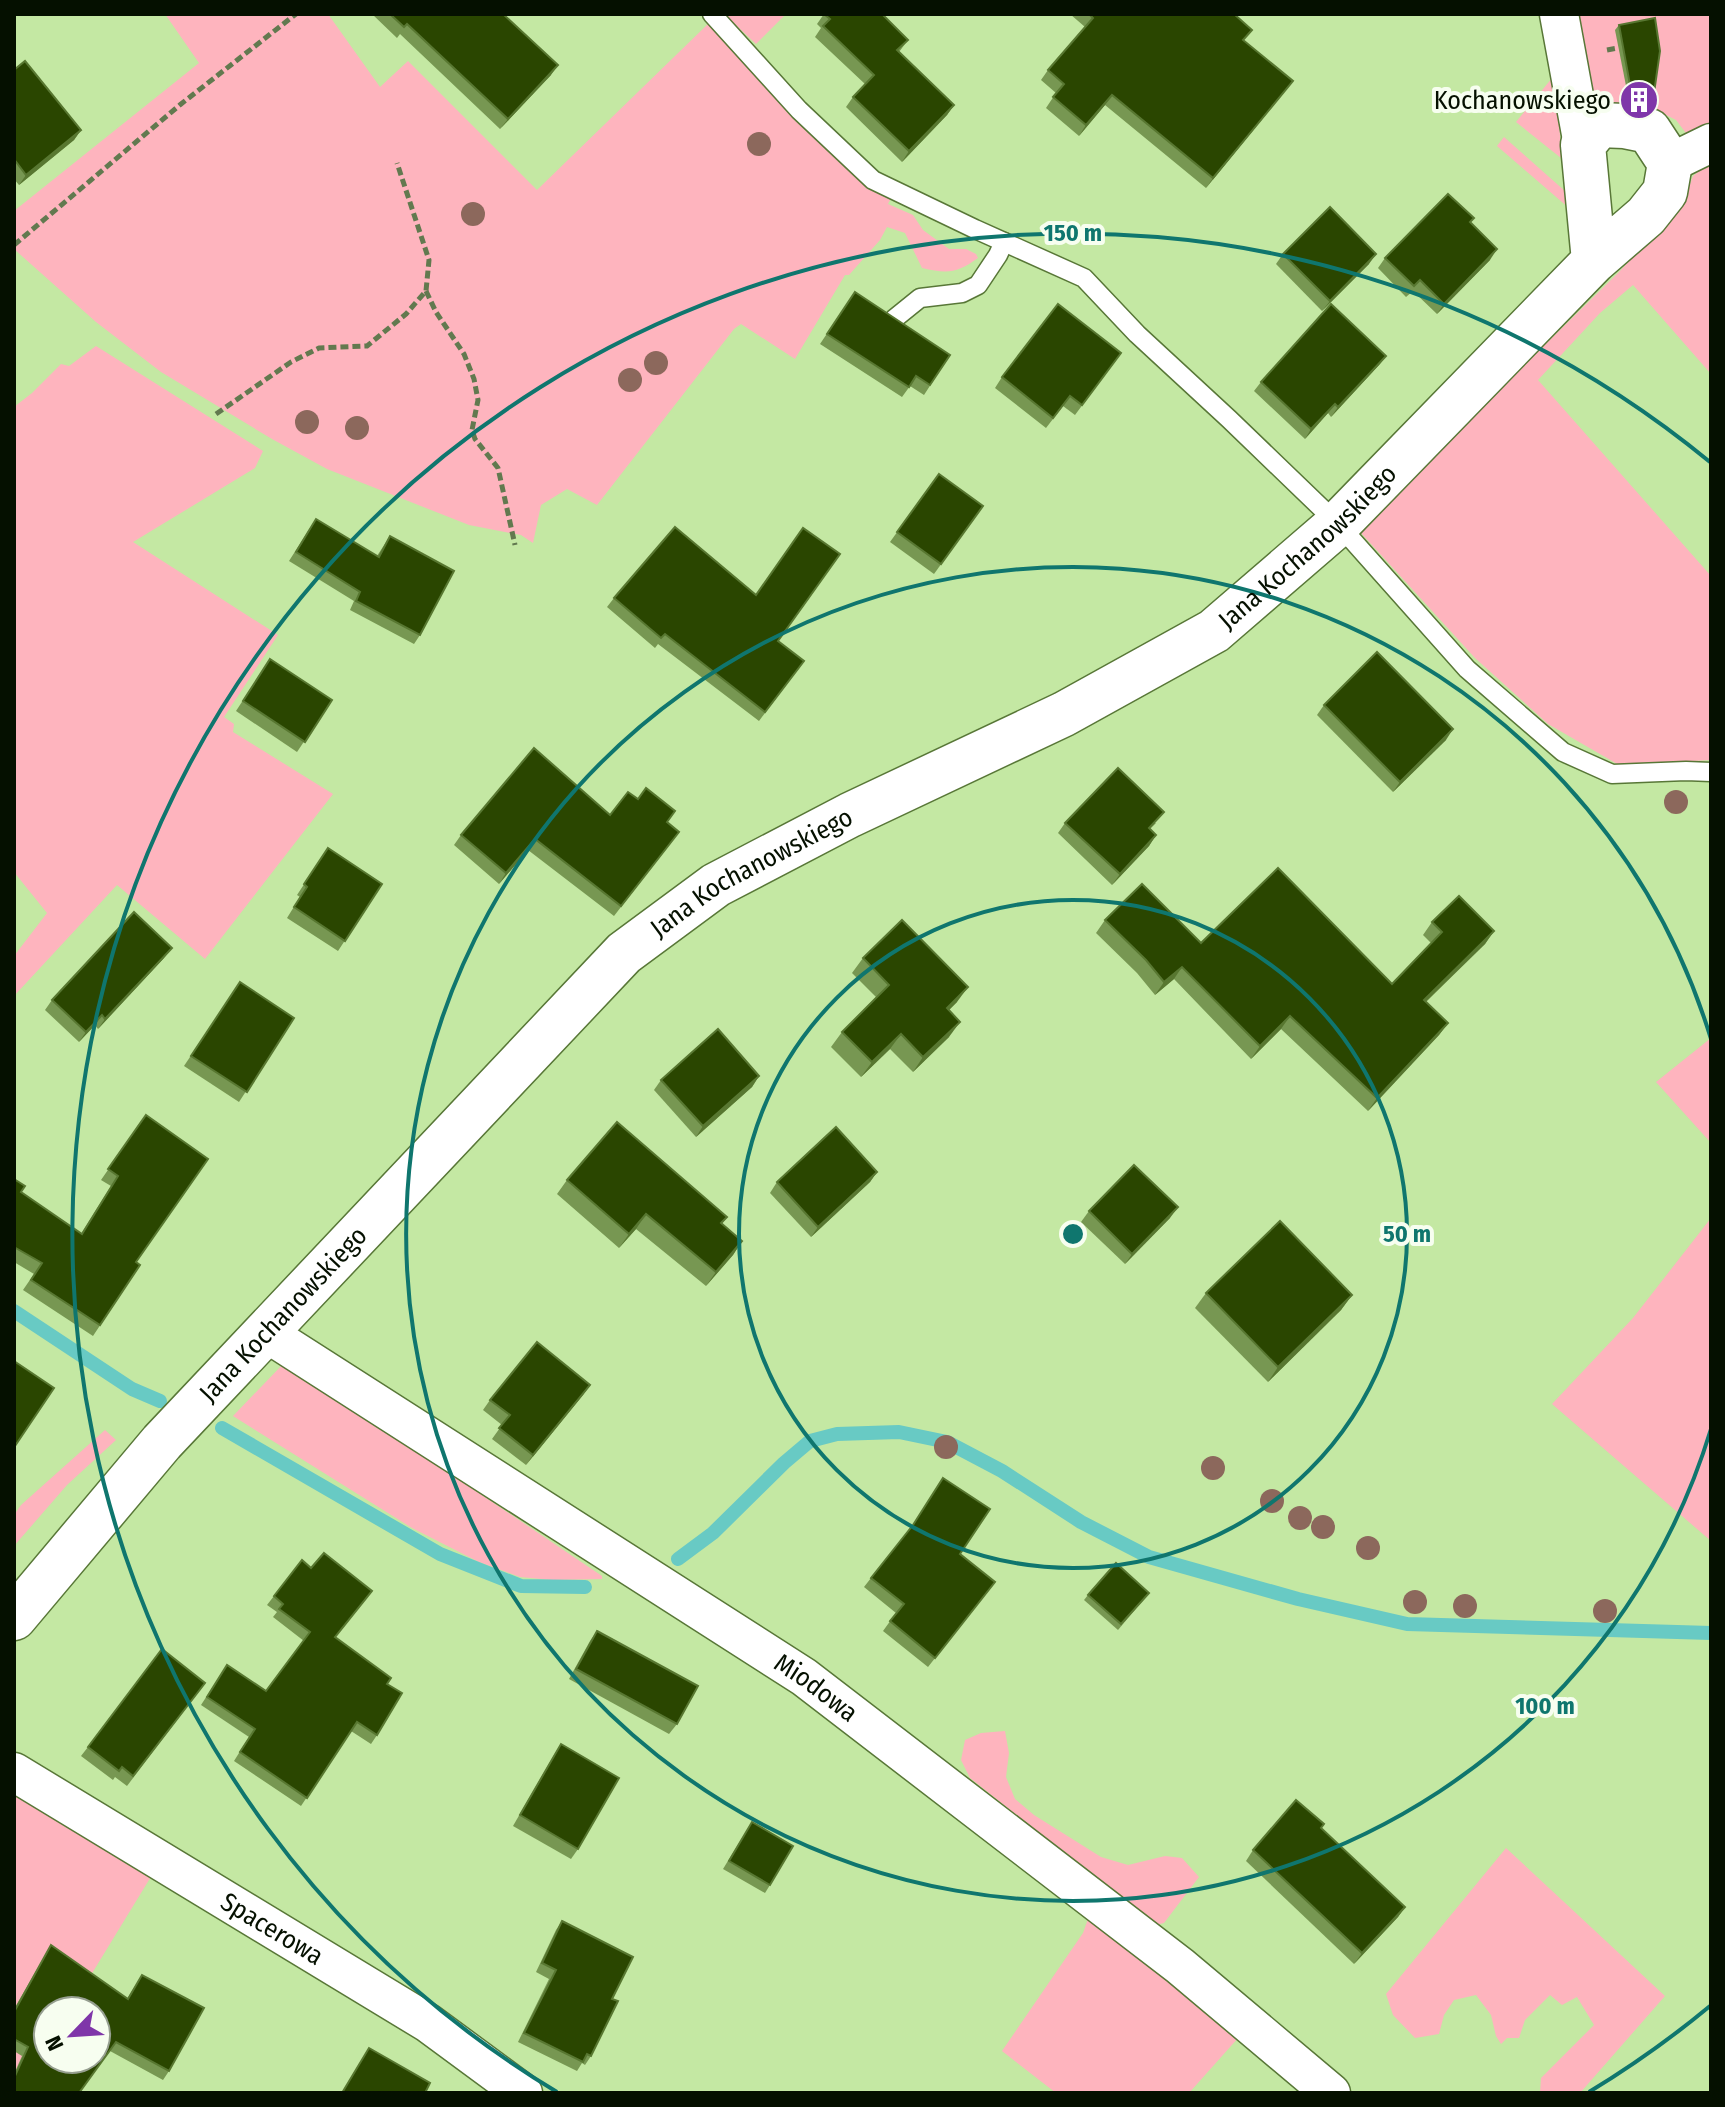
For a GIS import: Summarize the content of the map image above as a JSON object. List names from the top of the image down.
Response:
{
  "streets": {
    "street": ["Jana Kochanowskiego", "Miodowa", "Spacerowa"]
  },
  "crossings": [
    ["Jana Kochanowskiego", "Miodowa"]
  ],
  "places": {
    "building": ["Kochanowskiego"]
  },
  "north": "bottom left",
  "rings": ["150 m", "50 m", "100 m"]
}
